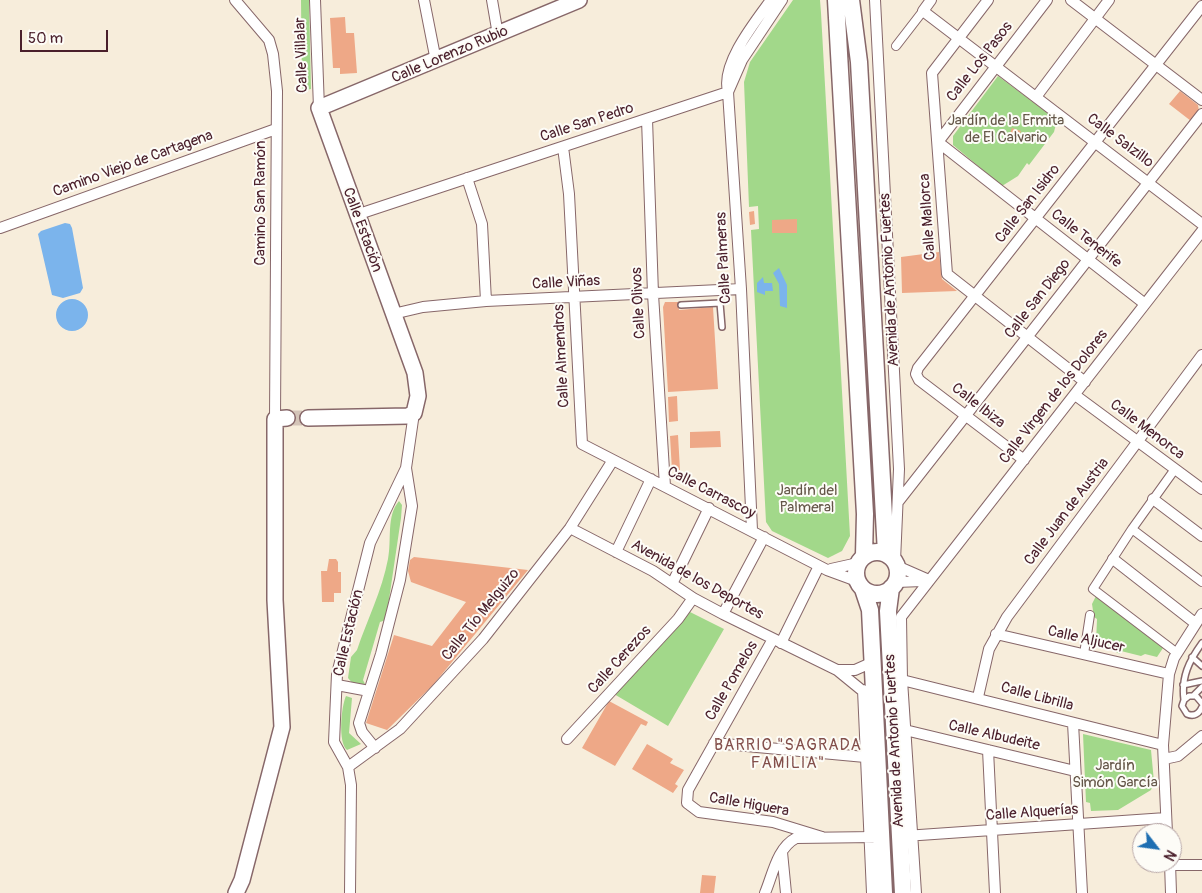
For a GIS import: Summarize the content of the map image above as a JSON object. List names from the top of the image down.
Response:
{
  "streets": {
    "main road": ["Calle Lorenzo Rubio", "Calle Estación", "Avenida de Antonio Fuertes"],
    "street": [
      "Calle Villalar",
      "Calle Los Pasos",
      "Calle San Pedro",
      "Calle Salzillo",
      "Camino Viejo de Cartagena",
      "Camino San Ramón",
      "Calle San Isidro",
      "Calle Mallorca",
      "Calle Tenerife",
      "Calle Palmeras",
      "Calle Viñas",
      "Calle San Diego",
      "Calle Olivos",
      "Calle Almendros",
      "Calle Virgen de los Dolores",
      "Calle Ibiza",
      "Calle Menorca",
      "Calle Carrascoy",
      "Calle Juan de Austria",
      "Avenida de los Deportes",
      "Calle Tío Melguizo",
      "Calle Aljucer",
      "Calle Cerezos",
      "Calle Pomelos",
      "Calle Librilla",
      "Calle Albudeite",
      "Calle Higuera",
      "Calle Alquerías"
    ]
  },
  "crossings": [
    ["Calle Villalar", "Calle Lorenzo Rubio"],
    ["Calle Villalar", "Calle Estación"],
    ["Calle Lorenzo Rubio", "Calle Estación"],
    ["Calle Los Pasos", "Calle Salzillo"],
    ["Calle Los Pasos", "Calle Mallorca"],
    ["Calle Los Pasos", "Calle Tenerife"],
    ["Calle San Pedro", "Calle Estación"],
    ["Calle San Pedro", "Calle Palmeras"],
    ["Calle San Pedro", "Calle Olivos"],
    ["Calle San Pedro", "Calle Almendros"],
    ["Calle Salzillo", "Calle San Isidro"],
    ["Calle Salzillo", "Calle Mallorca"],
    ["Calle Salzillo", "Calle San Diego"],
    ["Camino Viejo de Cartagena", "Camino San Ramón"],
    ["Calle San Isidro", "Calle Mallorca"],
    ["Calle San Isidro", "Calle Tenerife"],
    ["Calle San Isidro", "Calle Ibiza"],
    ["Calle Mallorca", "Calle Tenerife"],
    ["Calle Mallorca", "Calle San Diego"],
    ["Calle Mallorca", "Calle Virgen de los Dolores"],
    ["Calle Estación", "Calle Viñas"],
    ["Calle Estación", "Calle Tío Melguizo"],
    ["Calle Tenerife", "Calle San Diego"],
    ["Calle Tenerife", "Calle Virgen de los Dolores"],
    ["Calle Palmeras", "Calle Viñas"],
    ["Calle Palmeras", "Calle Carrascoy"],
    ["Avenida de Antonio Fuertes", "Calle San Diego"],
    ["Avenida de Antonio Fuertes", "Calle Virgen de los Dolores"],
    ["Avenida de Antonio Fuertes", "Calle Carrascoy"],
    ["Avenida de Antonio Fuertes", "Avenida de los Deportes"],
    ["Avenida de Antonio Fuertes", "Calle Librilla"],
    ["Avenida de Antonio Fuertes", "Calle Albudeite"],
    ["Avenida de Antonio Fuertes", "Calle Higuera"],
    ["Avenida de Antonio Fuertes", "Calle Alquerías"],
    ["Calle Viñas", "Calle Olivos"],
    ["Calle Viñas", "Calle Almendros"],
    ["Calle San Diego", "Calle Ibiza"],
    ["Calle Olivos", "Calle Carrascoy"],
    ["Calle Almendros", "Calle Carrascoy"],
    ["Calle Virgen de los Dolores", "Calle Ibiza"],
    ["Calle Virgen de los Dolores", "Calle Menorca"],
    ["Calle Menorca", "Calle Juan de Austria"],
    ["Calle Carrascoy", "Calle Tío Melguizo"],
    ["Calle Carrascoy", "Calle Pomelos"],
    ["Calle Juan de Austria", "Calle Aljucer"],
    ["Calle Juan de Austria", "Calle Librilla"],
    ["Avenida de los Deportes", "Calle Tío Melguizo"],
    ["Avenida de los Deportes", "Calle Cerezos"],
    ["Avenida de los Deportes", "Calle Pomelos"],
    ["Calle Pomelos", "Calle Higuera"]
  ],
  "districts": ["BARRIO \"SAGRADA FAMILIA\""],
  "parks": ["Jardín de la Ermita de El Calvario", "Jardín del Palmeral", "Jardín Simón García"],
  "scale_bar": "50 m",
  "north": "bottom right"
}
